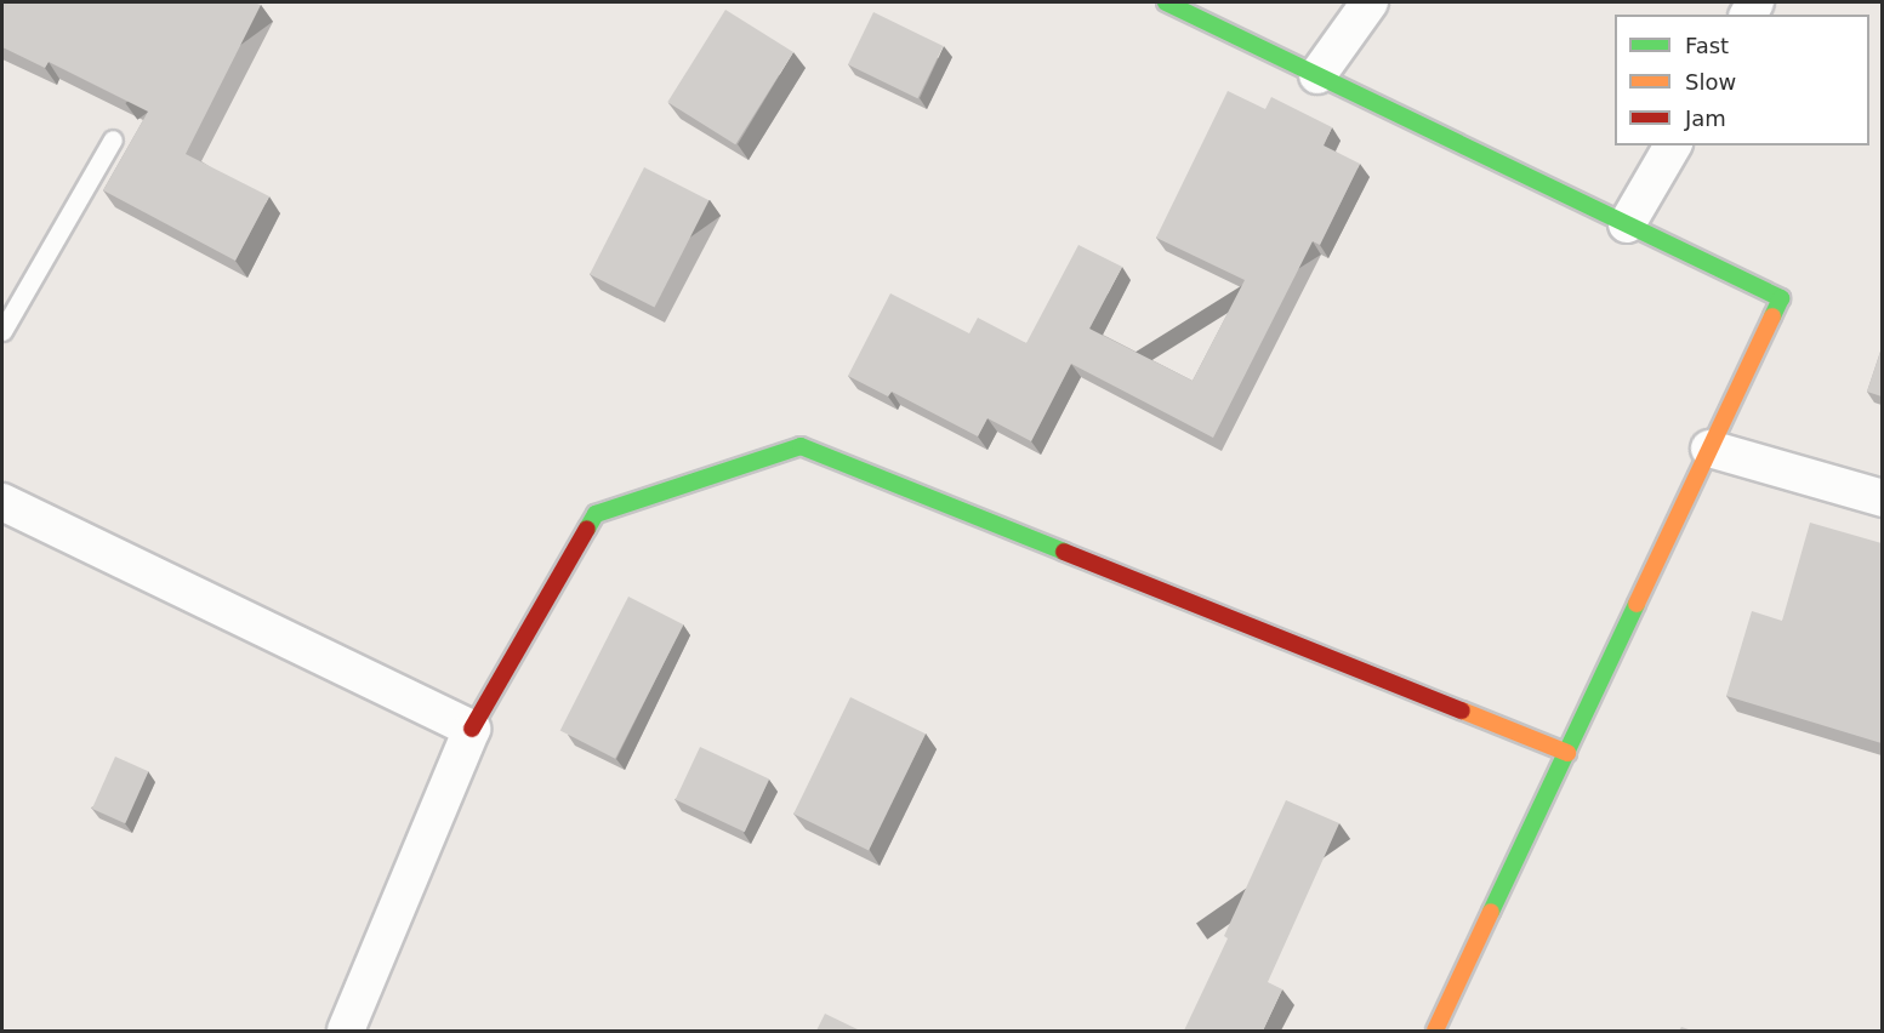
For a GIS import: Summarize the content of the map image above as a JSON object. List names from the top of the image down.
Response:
{
  "legend": ["Fast", "Slow", "Jam"]
}
